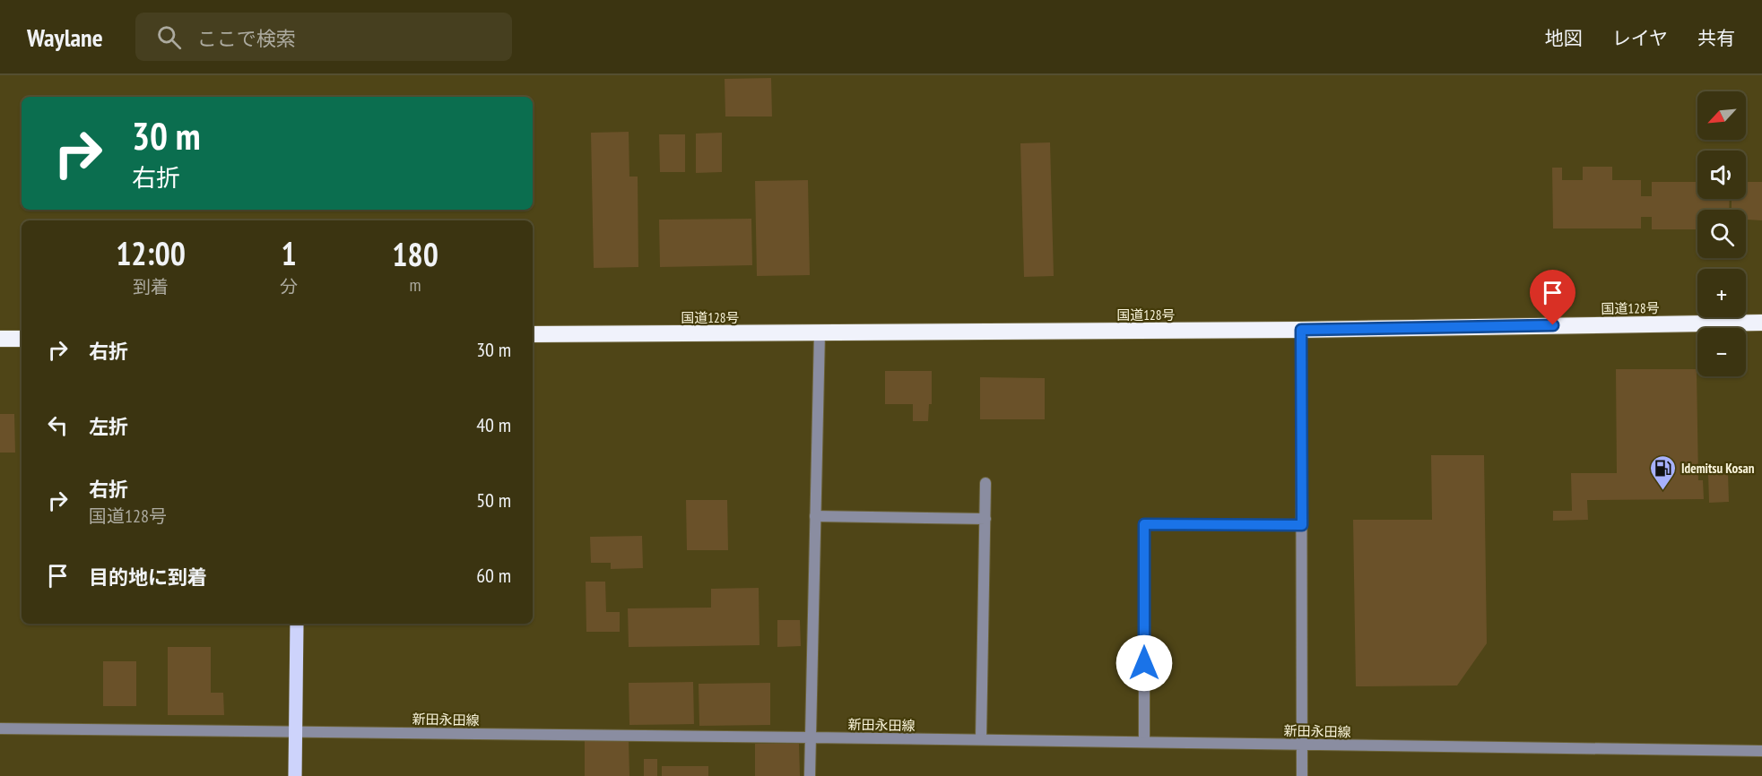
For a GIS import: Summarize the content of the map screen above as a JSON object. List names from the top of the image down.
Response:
{
  "streets": {
    "highway": ["国道128号"],
    "street": ["新田永田線"]
  },
  "places": {
    "fuel station": ["Idemitsu Kosan"]
  },
  "north": "bottom left",
  "page": {
    "header": "Waylane",
    "search": "ここで検索",
    "nav": ["地図", "レイヤ", "共有"],
    "map_buttons": ["+", "−"],
    "turn": ["30 m", "右折"],
    "eta": [
      "12:00",
      "到着",
      "1",
      "分",
      "180",
      "m"
    ],
    "list": [
      {
        "name": "右折",
        "value": "30 m"
      },
      {
        "name": "左折",
        "value": "40 m"
      },
      {
        "name": "右折",
        "note": "国道128号",
        "value": "50 m"
      },
      {
        "name": "目的地に到着",
        "value": "60 m"
      }
    ]
  }
}
